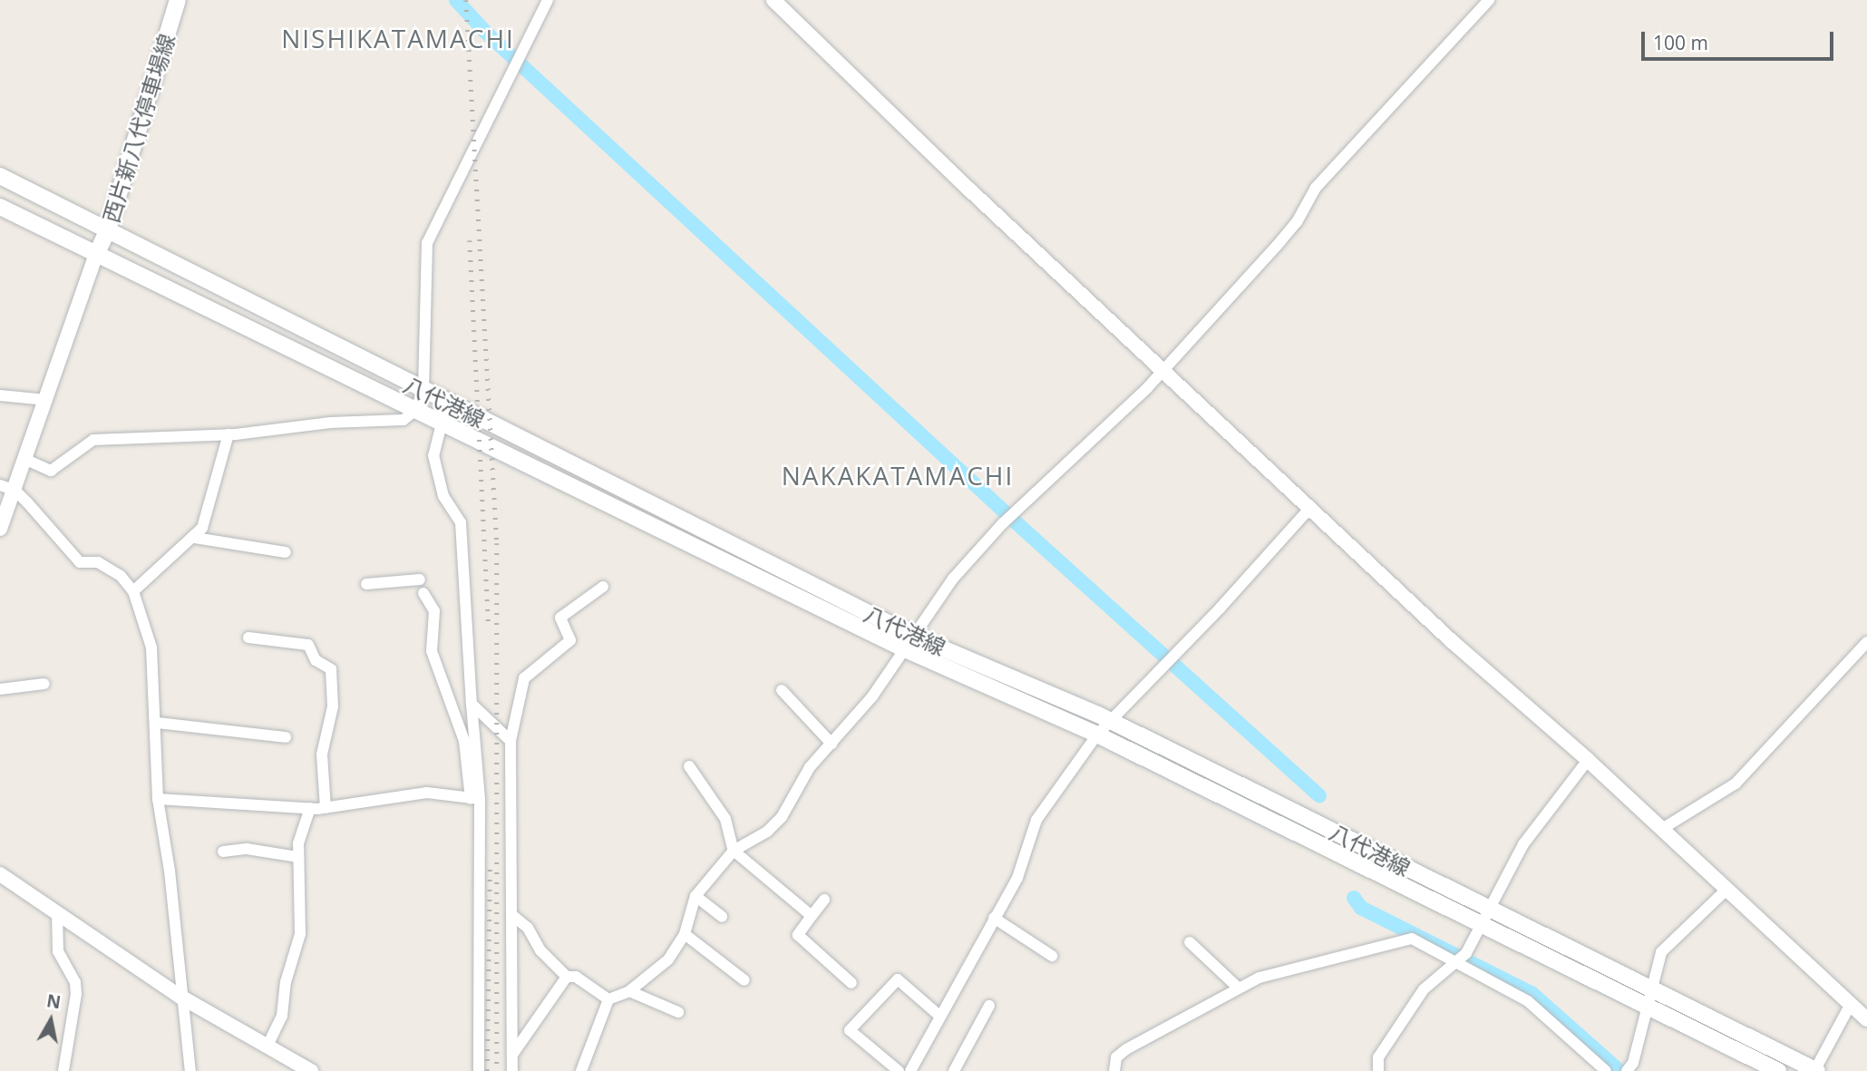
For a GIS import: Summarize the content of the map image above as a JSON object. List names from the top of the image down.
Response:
{
  "streets": {
    "main road": ["西片新八代停車場線", "八代港線"]
  },
  "crossings": [
    ["西片新八代停車場線", "八代港線"]
  ],
  "districts": ["NISHIKATAMACHI", "NAKAKATAMACHI"],
  "scale_bar": "100 m",
  "north": "top"
}
